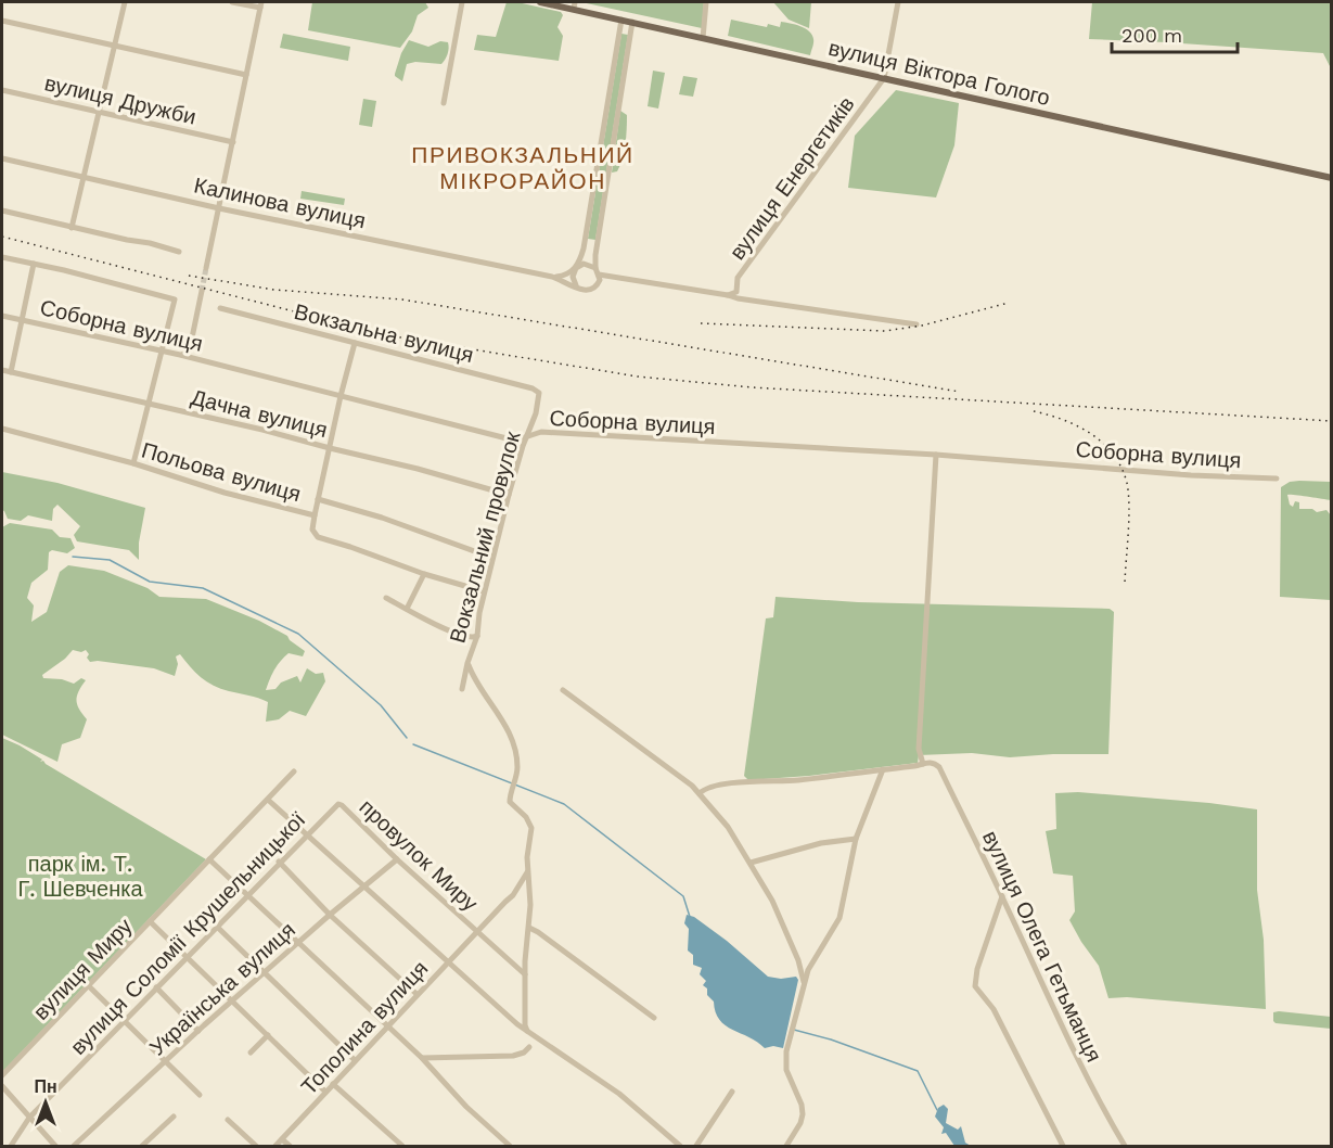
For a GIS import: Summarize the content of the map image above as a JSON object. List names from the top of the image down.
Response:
{
  "streets": {
    "main road": ["вулиця Віктора Голого"],
    "street": [
      "вулиця Дружби",
      "вулиця Енергетиків",
      "Калинова вулиця",
      "Соборна вулиця",
      "Вокзальна вулиця",
      "Дачна вулиця",
      "Польова вулиця",
      "Вокзальний провулок",
      "провулок Миру",
      "вулиця Соломії Крушельницької",
      "вулиця Олега Гетьманця",
      "вулиця Миру",
      "Українська вулиця",
      "Тополина вулиця"
    ]
  },
  "crossings": [
    ["вулиця Віктора Голого", "вулиця Енергетиків"],
    ["Соборна вулиця", "Вокзальний провулок"],
    ["Вокзальна вулиця", "Вокзальний провулок"],
    ["Дачна вулиця", "Вокзальний провулок"],
    ["Польова вулиця", "Вокзальний провулок"],
    ["провулок Миру", "вулиця Соломії Крушельницької"],
    ["провулок Миру", "Українська вулиця"],
    ["провулок Миру", "Тополина вулиця"]
  ],
  "districts": ["ПРИВОКЗАЛЬНИЙ МІКРОРАЙОН"],
  "parks": ["парк ім. Т. Г. Шевченка"],
  "scale_bar": "200 m",
  "north": "top"
}
